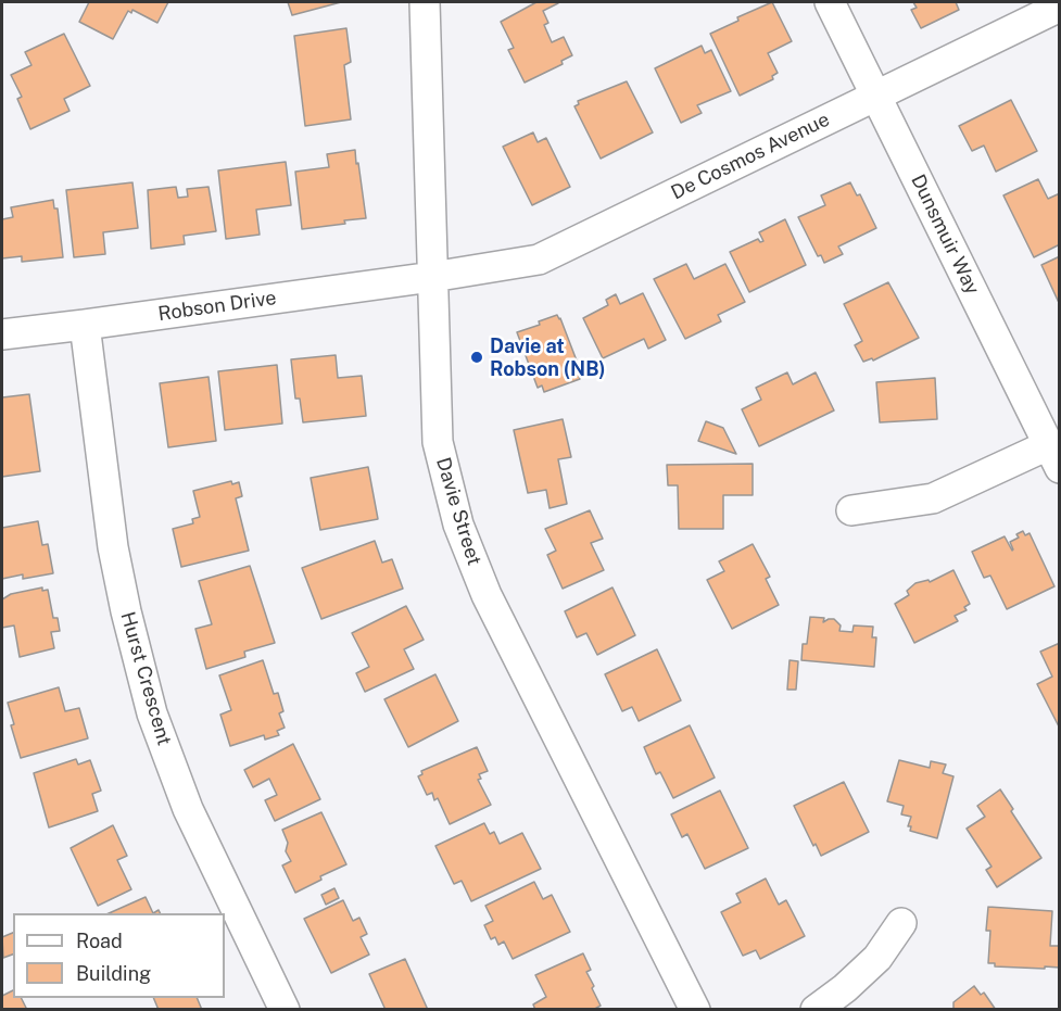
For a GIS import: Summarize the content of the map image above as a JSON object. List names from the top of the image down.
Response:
{
  "streets": {
    "street": [
      "De Cosmos Avenue",
      "Dunsmuir Way",
      "Robson Drive",
      "Davie Street",
      "Hurst Crescent"
    ]
  },
  "crossings": [
    ["De Cosmos Avenue", "Dunsmuir Way"],
    ["De Cosmos Avenue", "Robson Drive"],
    ["De Cosmos Avenue", "Davie Street"],
    ["Robson Drive", "Davie Street"],
    ["Robson Drive", "Hurst Crescent"]
  ],
  "places": ["Davie at Robson (NB)"],
  "legend": ["Road", "Building"]
}
